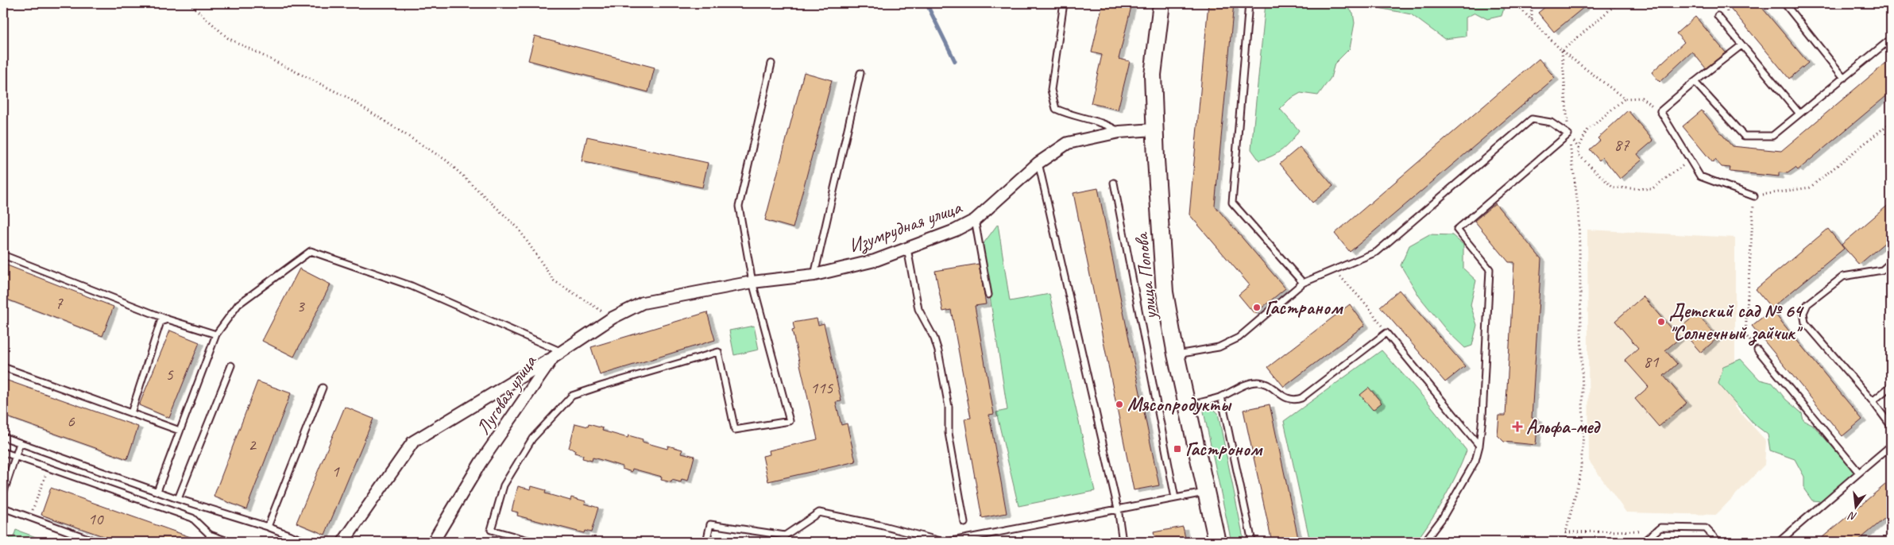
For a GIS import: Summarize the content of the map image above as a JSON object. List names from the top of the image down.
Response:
{
  "streets": {
    "street": ["Изумрудная улица", "улица Попова", "Луговая улица"]
  },
  "crossings": [
    ["Изумрудная улица", "улица Попова"],
    ["Изумрудная улица", "Луговая улица"]
  ],
  "places": {
    "other": ["Гастраном", "Детский сад № 64 \"Солнечный зайчик\"", "Мясопродукты"],
    "health": ["Альфа-мед"],
    "transit": ["Гастроном"]
  },
  "house_numbers": [
    "87",
    "7",
    "3",
    "81",
    "5",
    "115",
    "6",
    "2",
    "1",
    "10"
  ],
  "north": "bottom"
}
